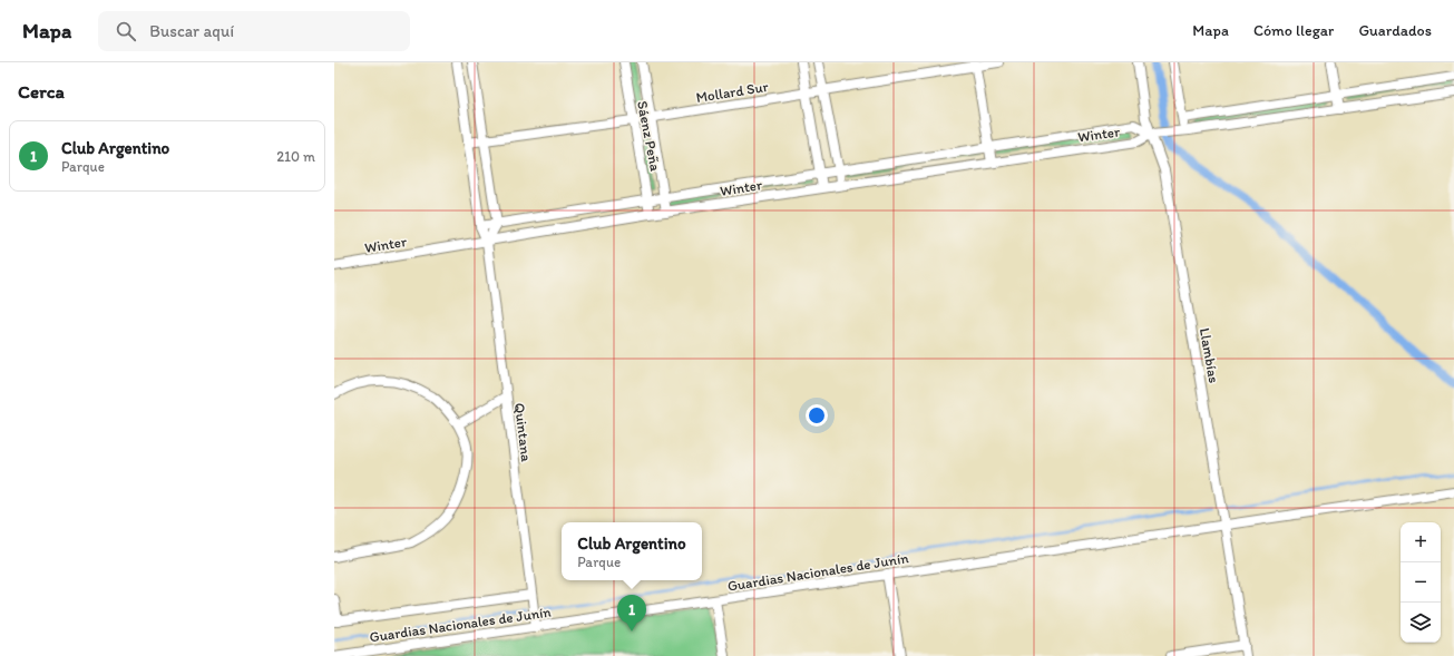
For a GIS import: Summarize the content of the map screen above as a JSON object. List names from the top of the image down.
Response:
{
  "streets": {
    "street": [
      "Mollard Sur",
      "Winter",
      "Sáenz Peña",
      "Llambías",
      "Quintana",
      "Guardias Nacionales de Junín"
    ]
  },
  "crossings": [
    ["Mollard Sur", "Sáenz Peña"],
    ["Mollard Sur", "Quintana"],
    ["Winter", "Sáenz Peña"],
    ["Winter", "Llambías"],
    ["Winter", "Quintana"],
    ["Llambías", "Guardias Nacionales de Junín"],
    ["Quintana", "Guardias Nacionales de Junín"]
  ],
  "page": {
    "header": "Mapa",
    "search": "Buscar aquí",
    "nav": ["Mapa", "Cómo llegar", "Guardados"],
    "heading": "Cerca",
    "list": [
      {
        "mark": "1",
        "name": "Club Argentino",
        "note": "Parque",
        "value": "210 m"
      }
    ],
    "map_buttons": ["+", "−"],
    "popup": ["Club Argentino", "Parque"],
    "pins": "1"
  }
}
